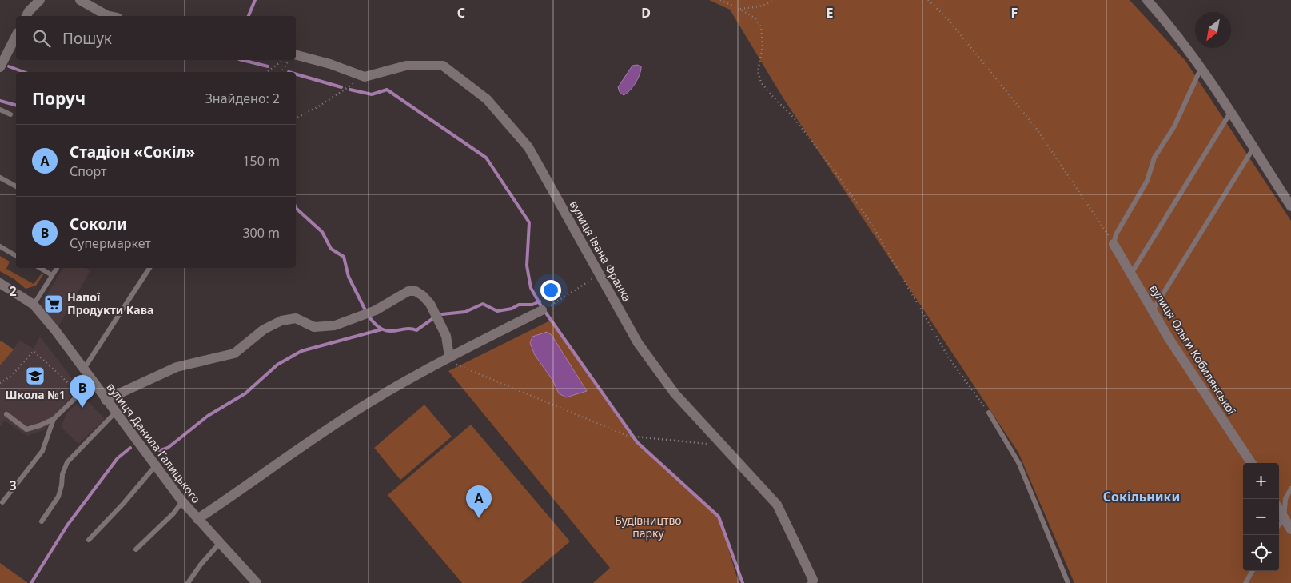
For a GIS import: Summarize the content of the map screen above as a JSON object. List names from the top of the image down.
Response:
{
  "streets": {
    "street": ["вулиця Івана Франка", "вулиця Ольги Кобилянської", "вулиця Данила Галицького"]
  },
  "districts": ["Сокільники"],
  "parks": ["Будівництво парку"],
  "places": {
    "supermarket": ["Напої Продукти Кава"],
    "school or university": ["Школа №1"]
  },
  "north": "bottom left",
  "page": {
    "search": "Пошук",
    "heading": ["Поруч", "Знайдено: 2"],
    "list": [
      {
        "mark": "A",
        "name": "Стадіон «Сокіл»",
        "note": "Спорт",
        "value": "150 m"
      },
      {
        "mark": "B",
        "name": "Соколи",
        "note": "Супермаркет",
        "value": "300 m"
      }
    ],
    "pins": ["B", "A"],
    "map_buttons": ["+", "−"]
  },
  "grid": {
    "columns": [
      "C",
      "D",
      "E",
      "F"
    ],
    "rows": ["2", "3"]
  }
}
